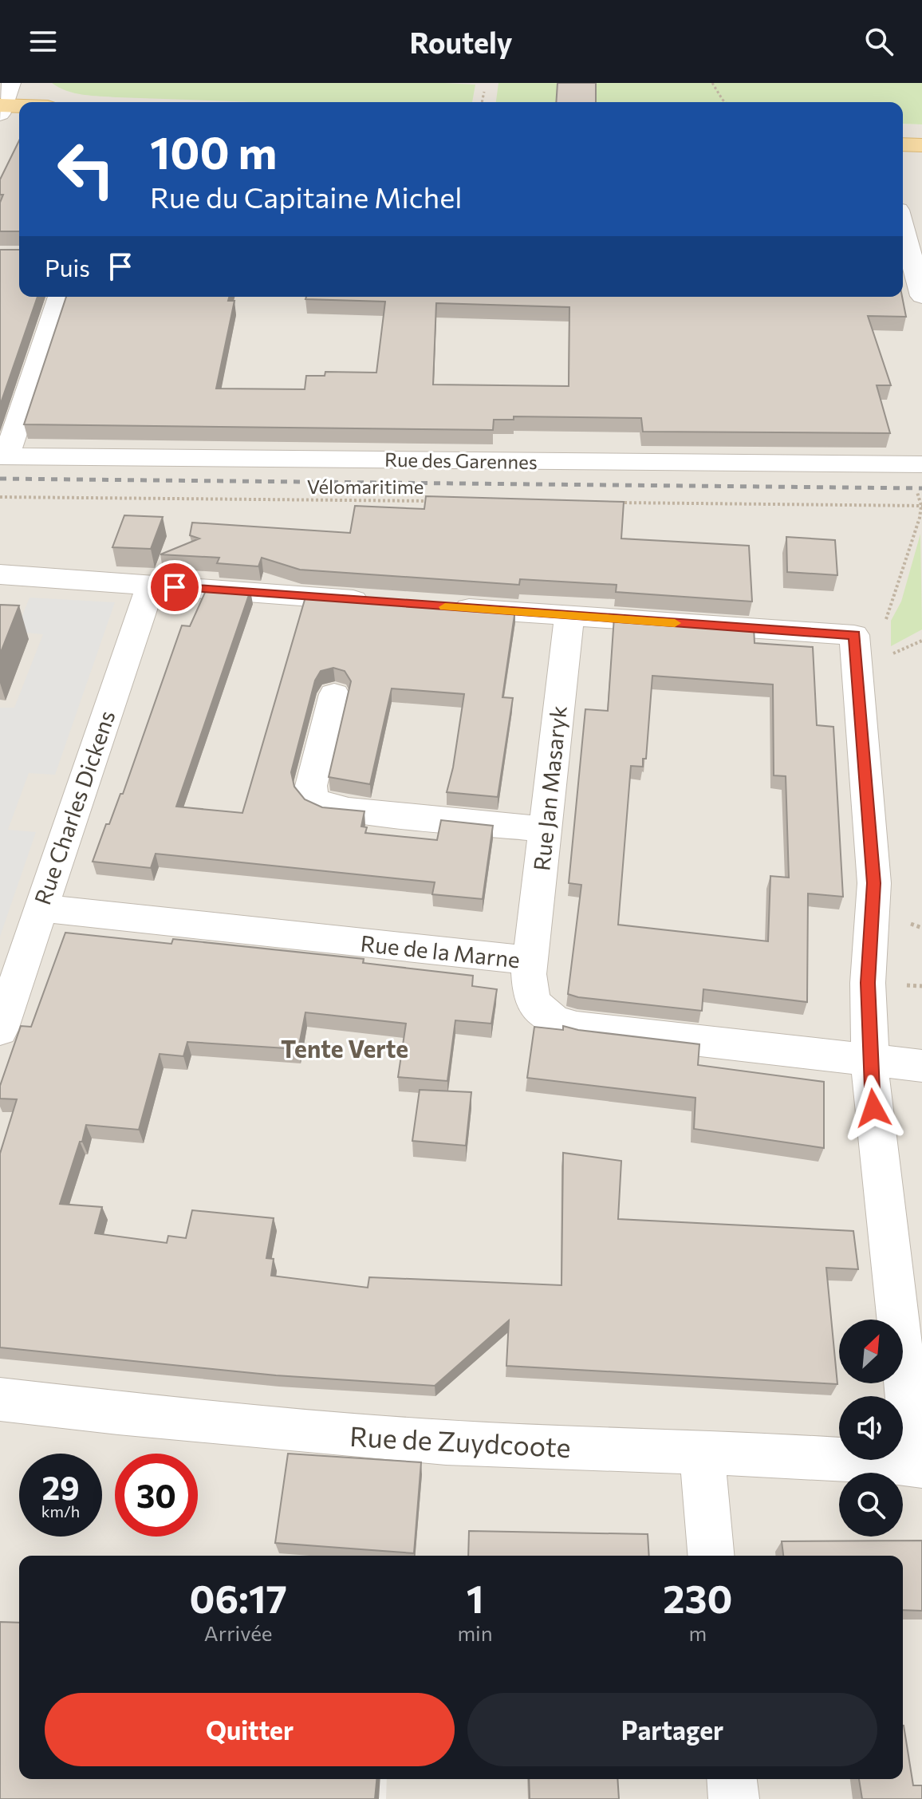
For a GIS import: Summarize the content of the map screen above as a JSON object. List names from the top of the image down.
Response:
{
  "streets": {
    "street": [
      "Rue des Garennes",
      "Rue Jan Masaryk",
      "Rue Charles Dickens",
      "Rue de la Marne",
      "Rue de Zuydcoote"
    ],
    "path": ["Vélomaritime"]
  },
  "crossings": [
    ["Rue Jan Masaryk", "Rue de la Marne"],
    ["Rue Charles Dickens", "Rue de la Marne"]
  ],
  "districts": ["Tente Verte"],
  "north": "top right",
  "page": {
    "header": "Routely",
    "turn": ["100 m", "Rue du Capitaine Michel"],
    "then": "Puis",
    "speed": "29 km/h",
    "limit": "30",
    "eta": [
      "06:17",
      "Arrivée",
      "1",
      "min",
      "230",
      "m"
    ],
    "buttons": ["Quitter", "Partager"]
  }
}
